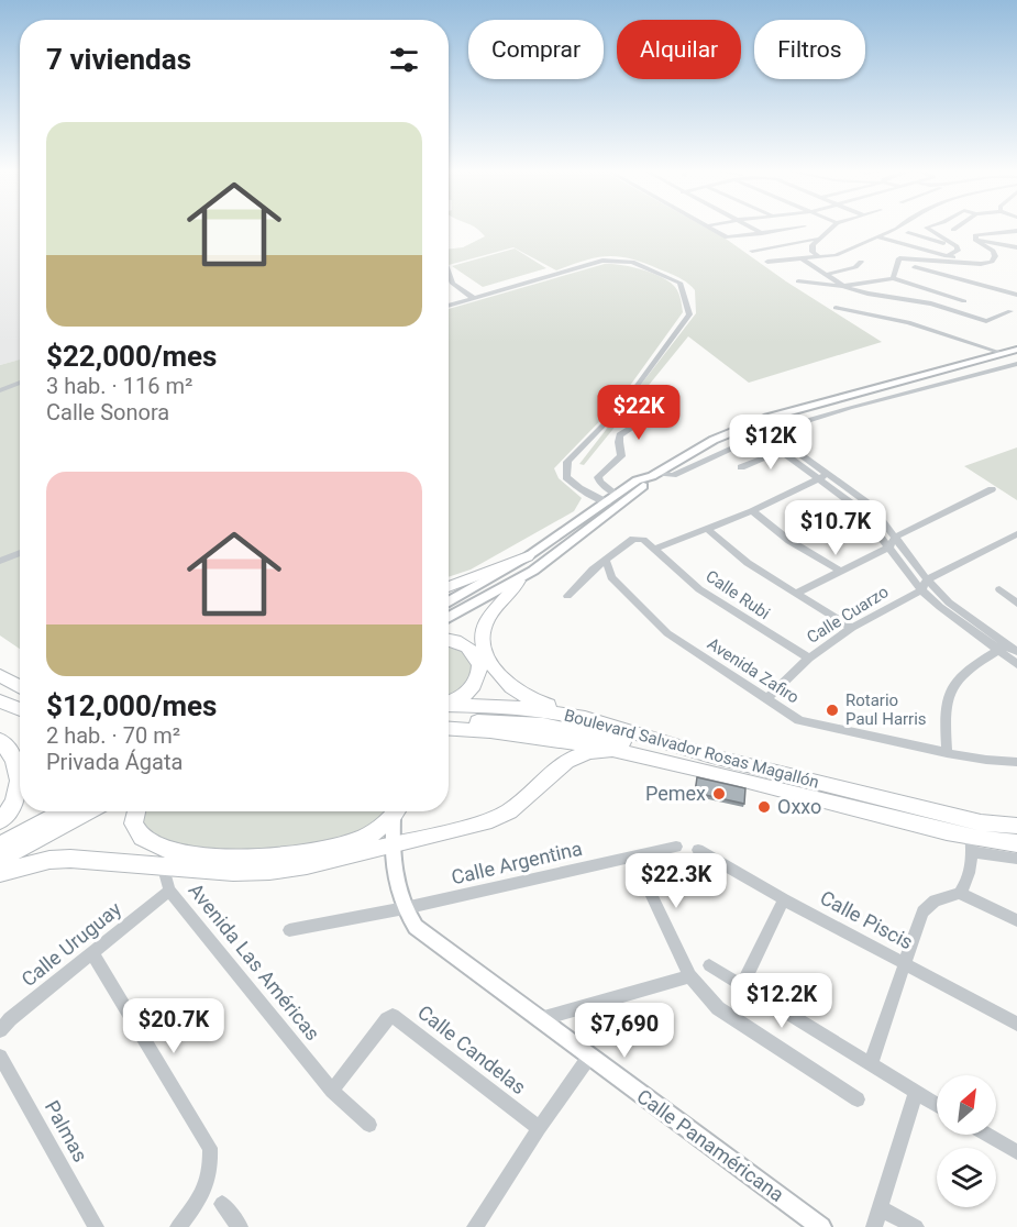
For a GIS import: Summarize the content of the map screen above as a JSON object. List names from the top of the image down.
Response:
{
  "streets": {
    "highway": ["Boulevard Salvador Rosas Magallón"],
    "main road": ["Calle Panaméricana"],
    "street": [
      "Calle Rubi",
      "Calle Cuarzo",
      "Avenida Zafiro",
      "Calle Argentina",
      "Calle Piscis",
      "Calle Uruguay",
      "Avenida Las Américas",
      "Calle Candelas",
      "Palmas"
    ]
  },
  "crossings": [
    ["Calle Rubi", "Calle Cuarzo"],
    ["Calle Cuarzo", "Avenida Zafiro"],
    ["Calle Argentina", "Calle Panaméricana"],
    ["Calle Uruguay", "Avenida Las Américas"],
    ["Avenida Las Américas", "Calle Candelas"]
  ],
  "places": ["Rotario Paul Harris", "Pemex", "Oxxo"],
  "north": "top right",
  "page": {
    "chip": ["Comprar", "Alquilar", "Filtros"],
    "heading": "7 viviendas",
    "list": [
      {
        "name": "$22,000/mes",
        "note": "3 hab. · 116 m² · Calle Sonora"
      },
      {
        "name": "$12,000/mes",
        "note": "2 hab. · 70 m² · Privada Ágata"
      }
    ],
    "price": [
      "$22K",
      "$12K",
      "$10.7K",
      "$22.3K",
      "$12.2K",
      "$20.7K",
      "$7,690"
    ]
  }
}
